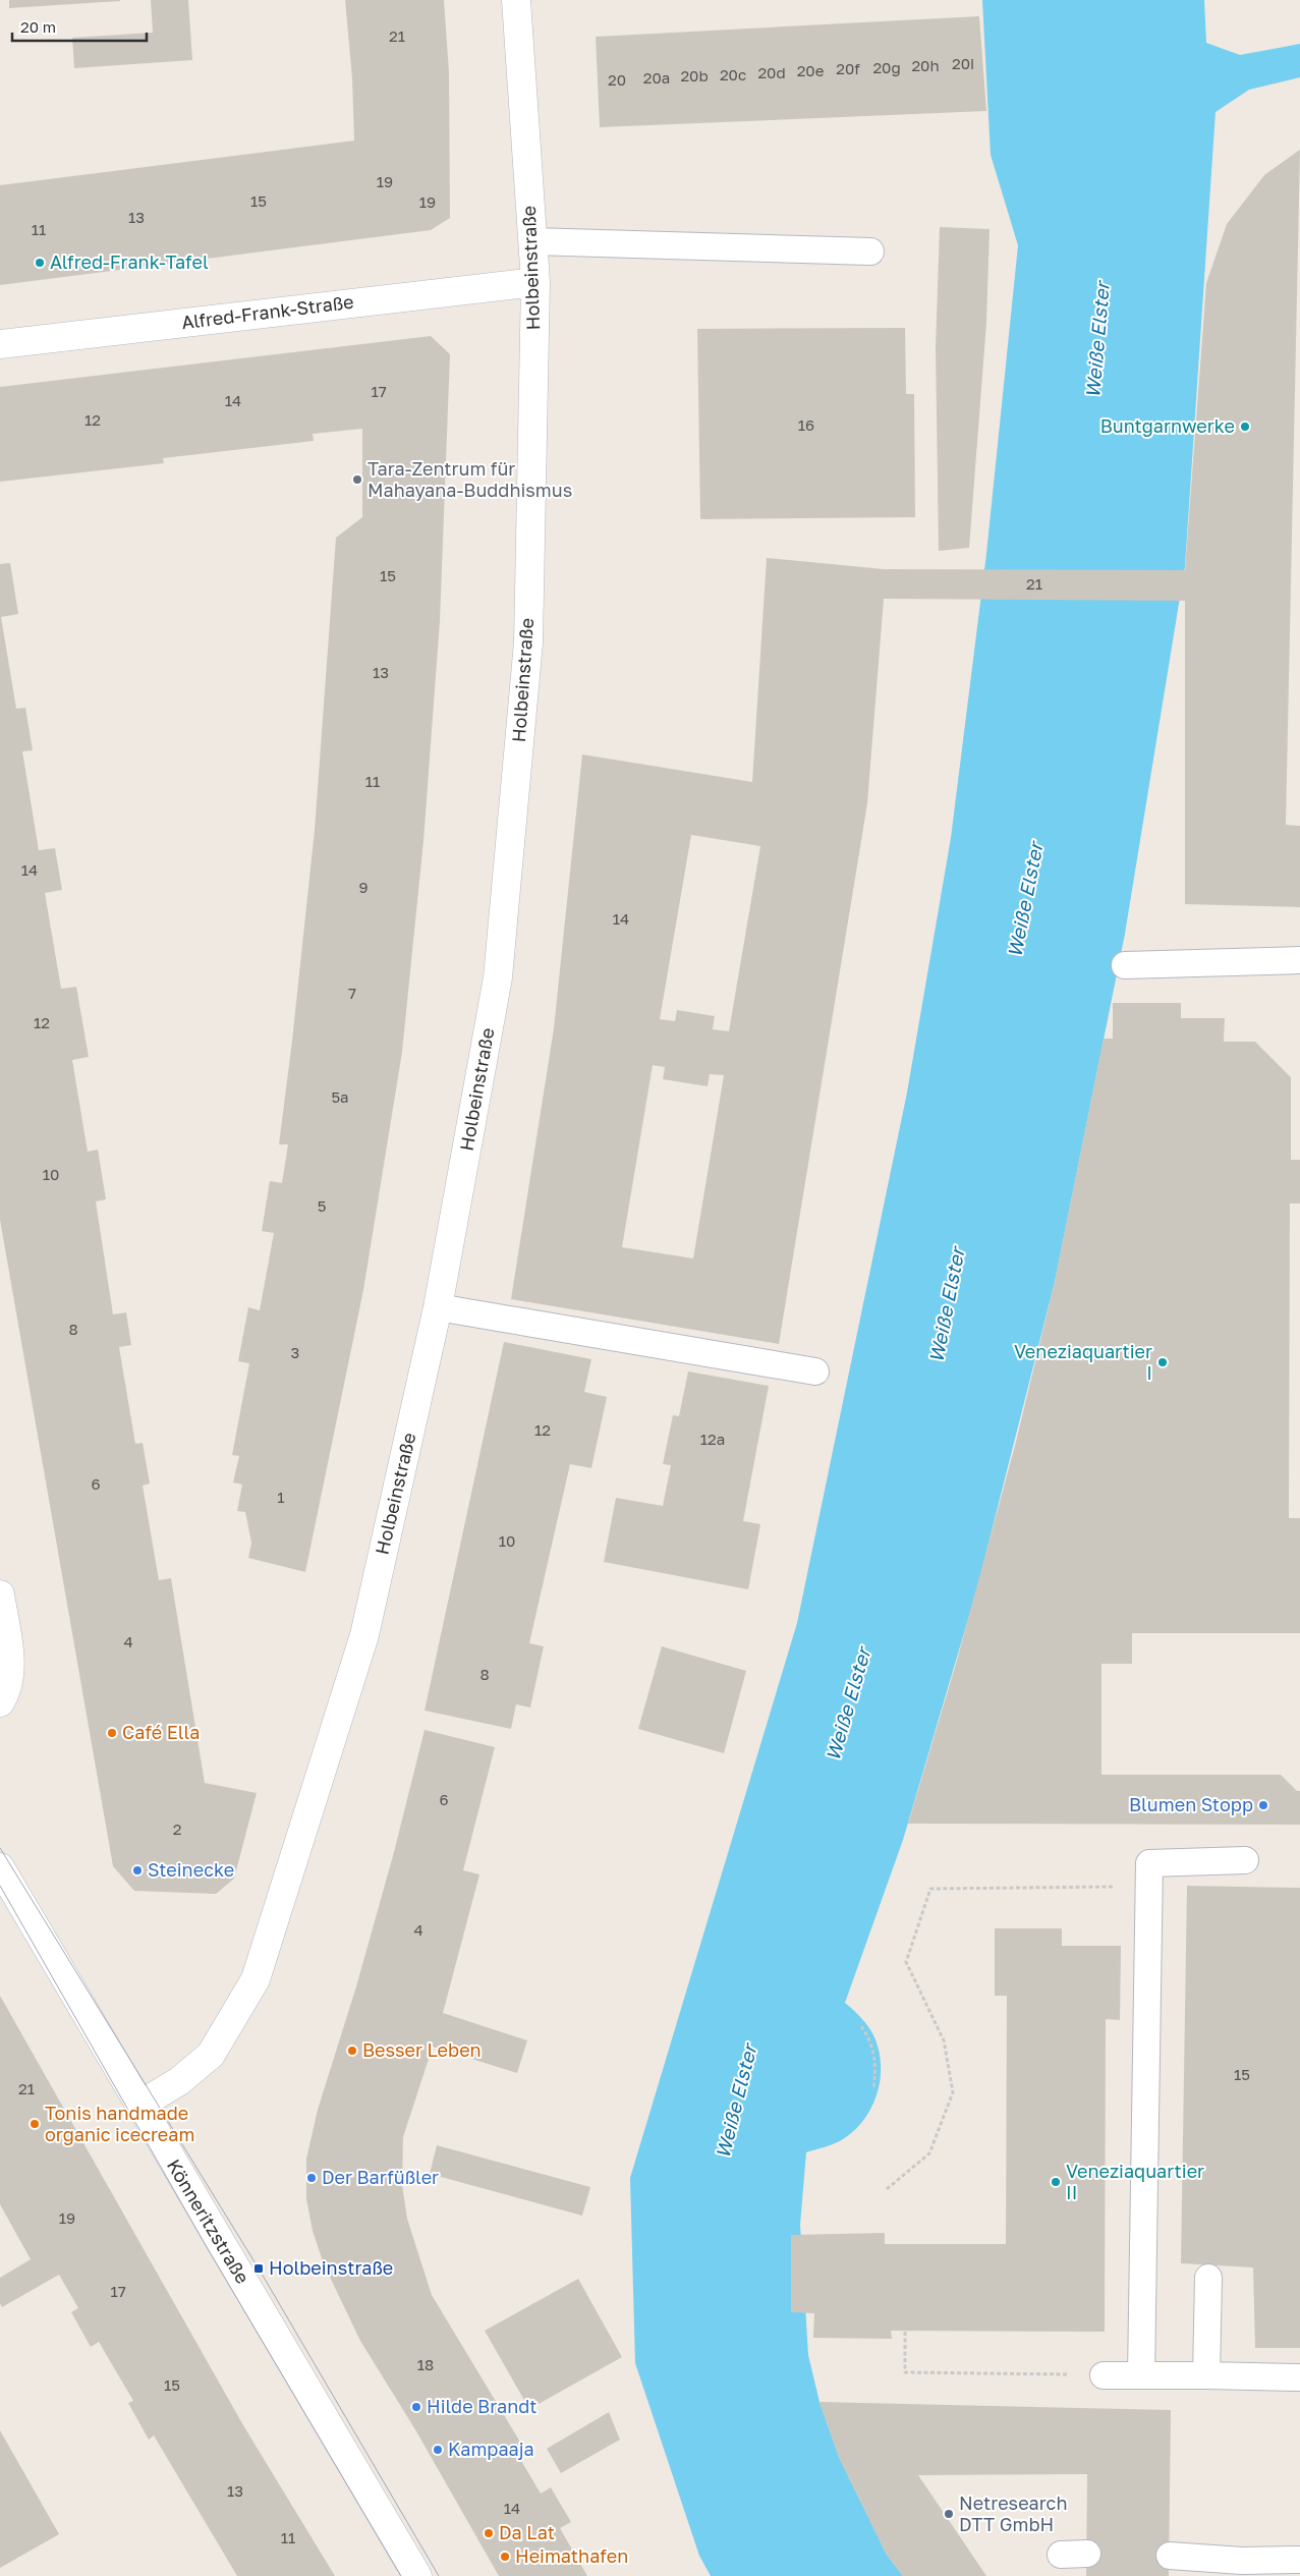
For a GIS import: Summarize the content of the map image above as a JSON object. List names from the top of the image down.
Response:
{
  "streets": {
    "street": ["Holbeinstraße", "Alfred-Frank-Straße", "Könneritzstraße"]
  },
  "crossings": [
    ["Holbeinstraße", "Alfred-Frank-Straße"],
    ["Holbeinstraße", "Könneritzstraße"]
  ],
  "water": ["Weiße Elster"],
  "places": {
    "other": [
      "Alfred-Frank-Tafel",
      "Buntgarnwerke",
      "Tara-Zentrum für Mahayana-Buddhismus",
      "Veneziaquartier I",
      "Café Ella",
      "Blumen Stopp",
      "Steinecke",
      "Besser Leben",
      "Tonis handmade organic icecream",
      "Der Barfüßler",
      "Veneziaquartier II",
      "Hilde Brandt",
      "Kampaaja",
      "Netresearch DTT GmbH",
      "Da Lat",
      "Heimathafen"
    ],
    "transit": ["Holbeinstraße"]
  },
  "house_numbers": [
    "21",
    "20i",
    "20h",
    "20g",
    "20f",
    "20e",
    "20d",
    "20c",
    "20b",
    "20a",
    "20",
    "19",
    "15",
    "19",
    "13",
    "11",
    "17",
    "14",
    "12",
    "16",
    "15",
    "21",
    "13",
    "11",
    "14",
    "9",
    "14",
    "7",
    "12",
    "5a",
    "10",
    "5",
    "8",
    "3",
    "12",
    "12a",
    "6",
    "1",
    "10",
    "4",
    "8",
    "6",
    "2",
    "4",
    "15",
    "21",
    "19",
    "17",
    "18",
    "15",
    "13",
    "14",
    "11"
  ],
  "scale_bar": "20 m"
}
